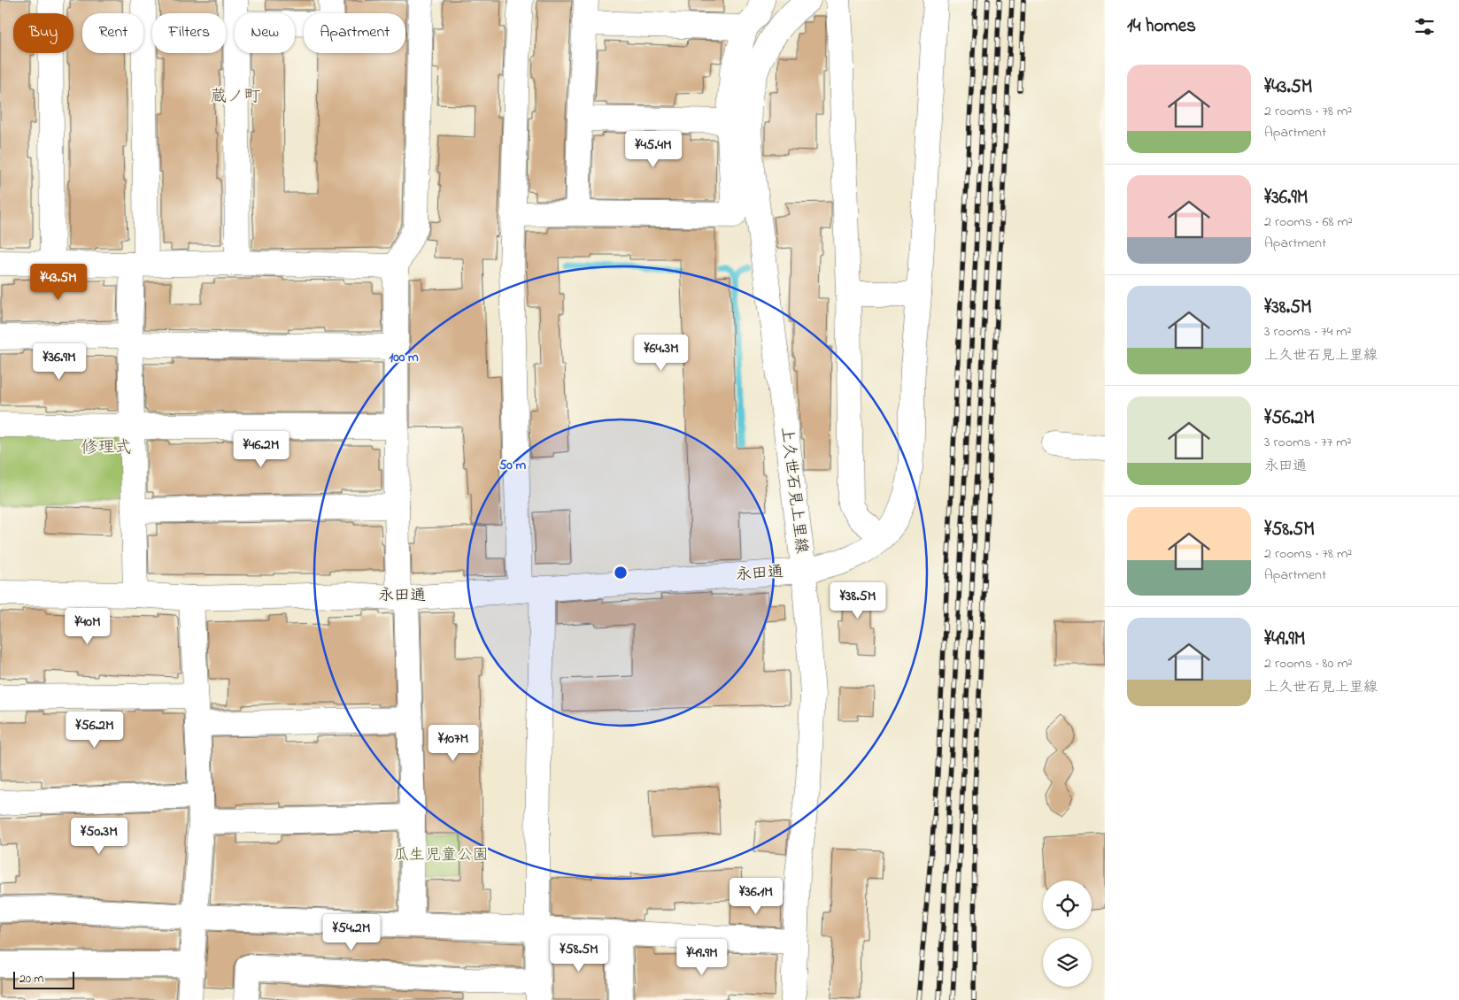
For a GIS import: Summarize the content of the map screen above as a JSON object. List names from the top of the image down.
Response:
{
  "streets": {
    "street": ["上久世石見上里線", "永田通"]
  },
  "crossings": [
    ["上久世石見上里線", "永田通"]
  ],
  "districts": ["蔵ノ町", "修理式"],
  "parks": ["瓜生児童公園"],
  "scale_bar": "20 m",
  "page": {
    "heading": "14 homes",
    "chip": [
      "Buy",
      "Rent",
      "Filters",
      "New",
      "Apartment"
    ],
    "list": [
      {
        "name": "¥43.5M",
        "note": "2 rooms · 78 m² · Apartment"
      },
      {
        "name": "¥36.9M",
        "note": "2 rooms · 68 m² · Apartment"
      },
      {
        "name": "¥38.5M",
        "note": "3 rooms · 74 m² · 上久世石見上里線"
      },
      {
        "name": "¥56.2M",
        "note": "3 rooms · 77 m² · 永田通"
      },
      {
        "name": "¥58.5M",
        "note": "2 rooms · 78 m² · Apartment"
      },
      {
        "name": "¥49.9M",
        "note": "2 rooms · 80 m² · 上久世石見上里線"
      }
    ],
    "price": [
      "¥45.4M",
      "¥43.5M",
      "¥64.3M",
      "¥36.9M",
      "¥46.2M",
      "¥38.5M",
      "¥40M",
      "¥56.2M",
      "¥107M",
      "¥50.3M",
      "¥36.1M",
      "¥54.2M",
      "¥58.5M",
      "¥49.9M"
    ],
    "scale": "20 m"
  },
  "rings": ["100 m", "50 m"]
}
